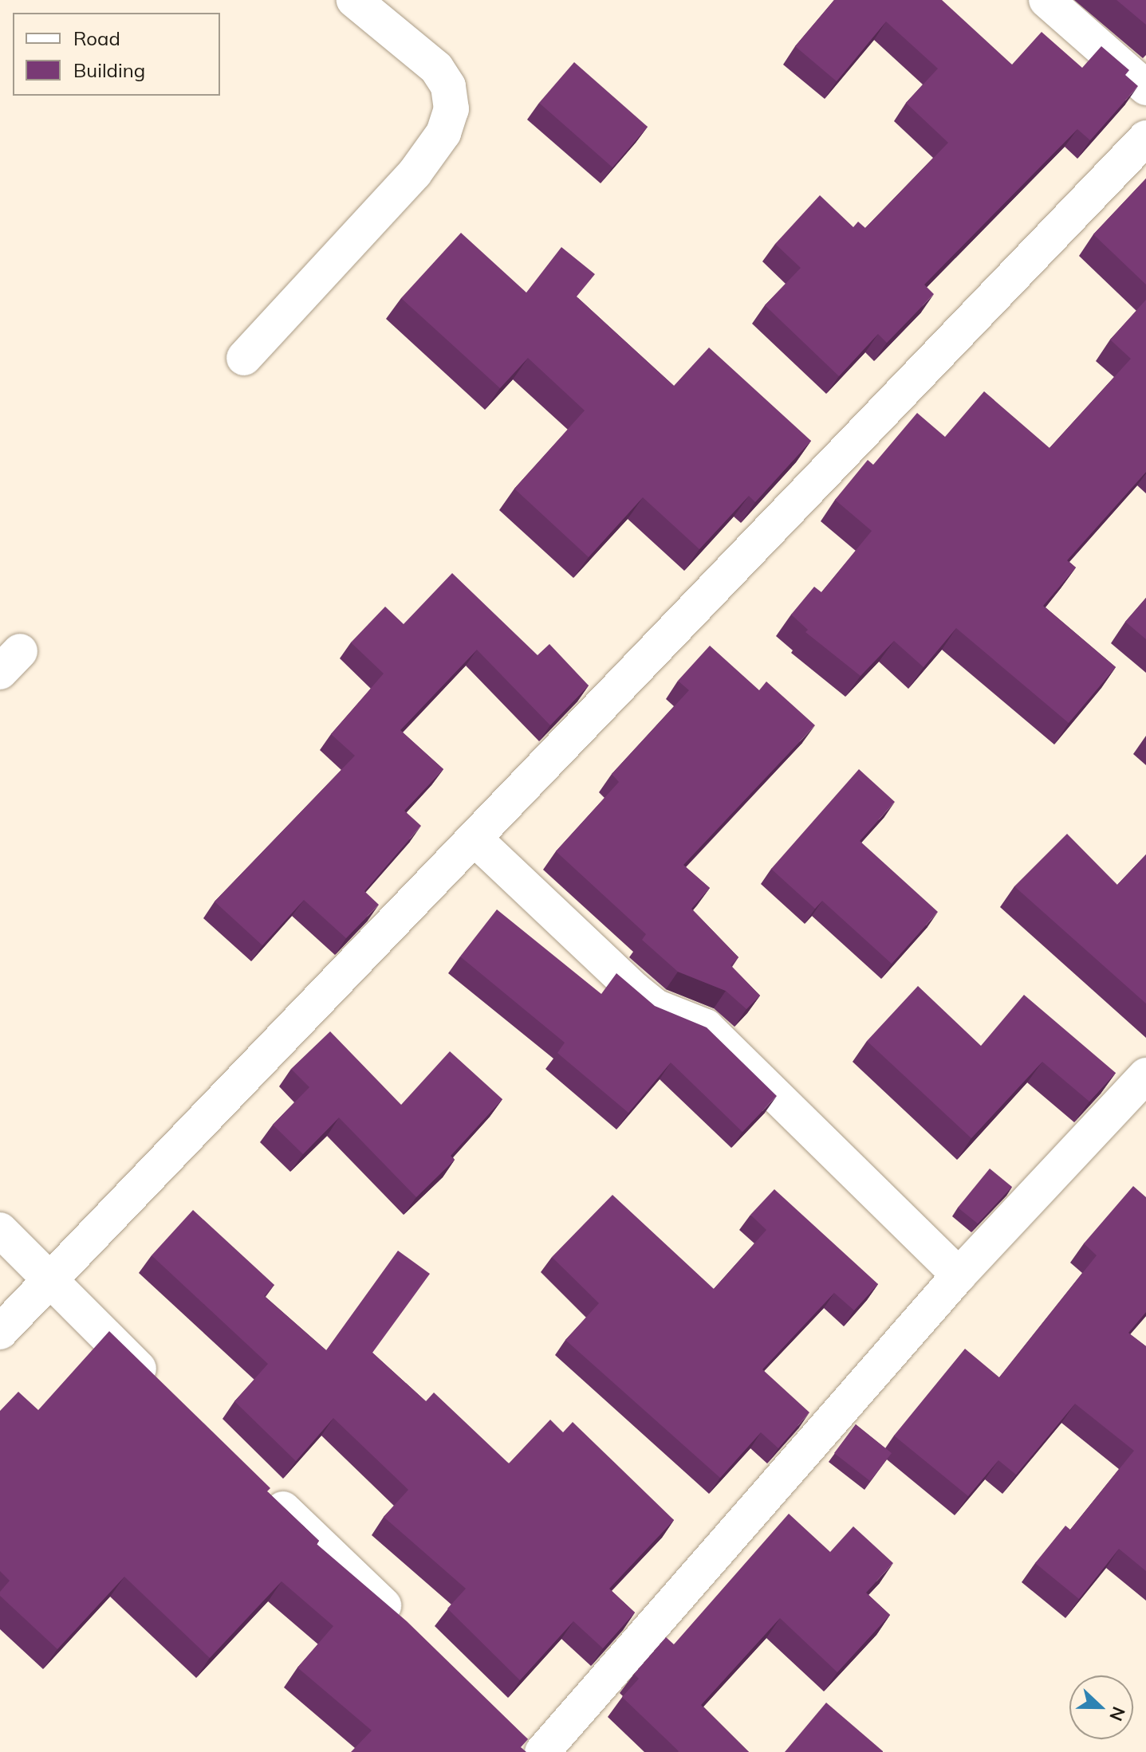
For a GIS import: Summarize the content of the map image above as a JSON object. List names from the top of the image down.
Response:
{
  "legend": ["Road", "Building"],
  "north": "right"
}
